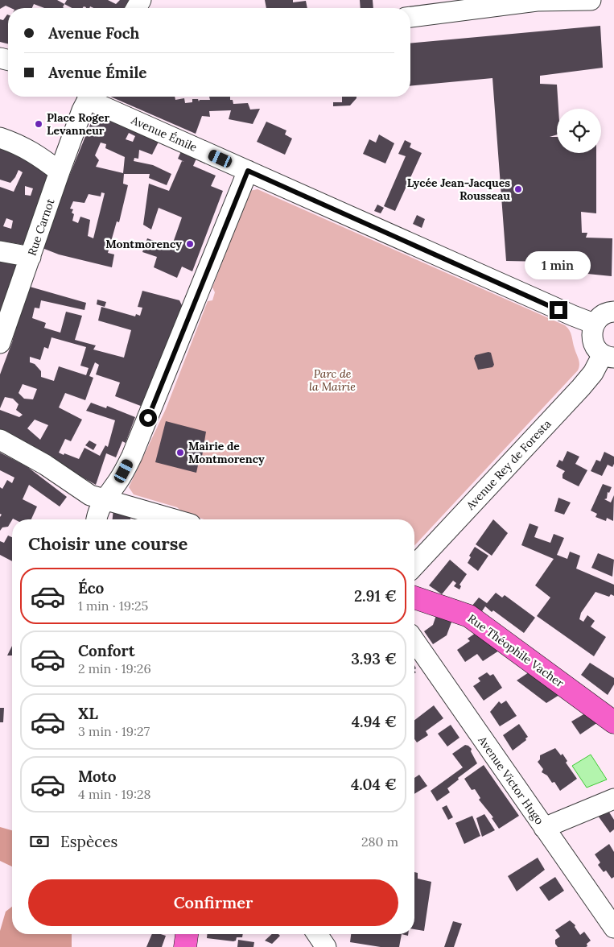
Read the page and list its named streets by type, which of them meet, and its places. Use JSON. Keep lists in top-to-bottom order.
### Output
{
  "streets": {
    "main road": ["Rue Théophile Vacher"],
    "street": [
      "Avenue Émile",
      "Rue Carnot",
      "Avenue Rey de Foresta",
      "Avenue Victor Hugo"
    ]
  },
  "crossings": [
    ["Avenue Émile", "Rue Carnot"]
  ],
  "parks": ["Parc de la Mairie"],
  "places": [
    "Place Roger Levanneur",
    "Lycée Jean-Jacques Rousseau",
    "Montmorency",
    "Mairie de Montmorency"
  ],
  "page": {
    "banner": ["Avenue Foch", "Avenue Émile"],
    "bubble": "1 min",
    "heading": "Choisir une course",
    "list": [
      {
        "name": "Éco",
        "note": "1 min · 19:25",
        "value": "2.91 €"
      },
      {
        "name": "Confort",
        "note": "2 min · 19:26",
        "value": "3.93 €"
      },
      {
        "name": "XL",
        "note": "3 min · 19:27",
        "value": "4.94 €"
      },
      {
        "name": "Moto",
        "note": "4 min · 19:28",
        "value": "4.04 €"
      }
    ],
    "pay": ["Espèces", "280 m"],
    "buttons": "Confirmer"
  }
}
